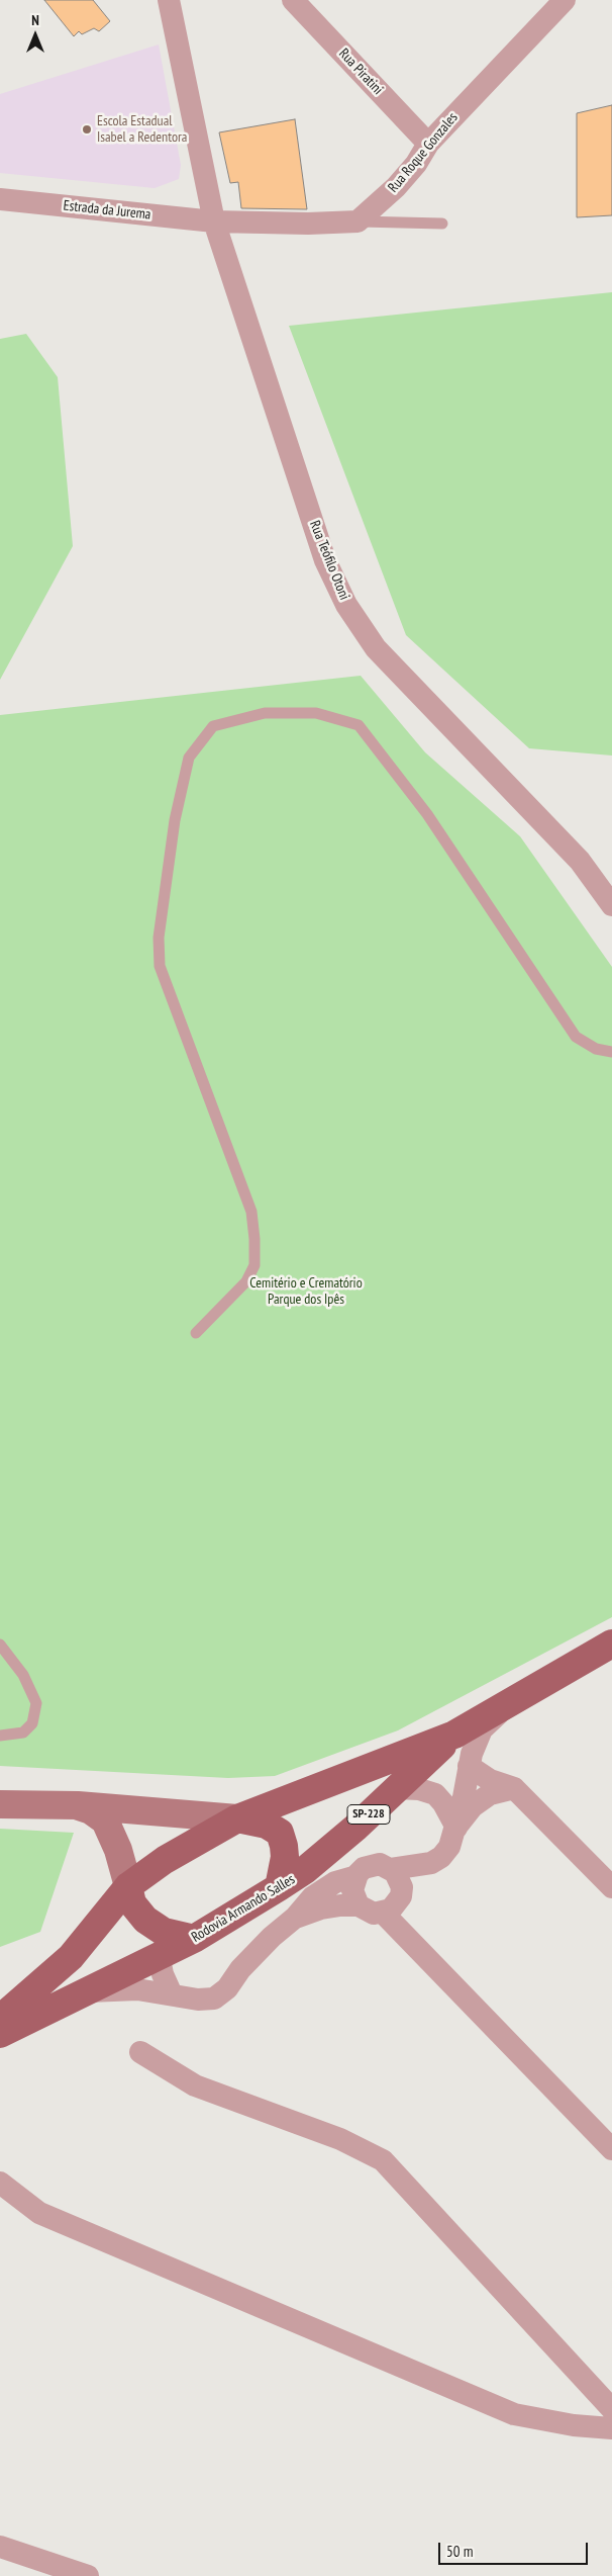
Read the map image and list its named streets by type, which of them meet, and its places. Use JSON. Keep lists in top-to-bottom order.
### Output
{
  "streets": {
    "main road": ["SP-228", "Rodovia Armando Salles"],
    "street": [
      "Rua Piratini",
      "Rua Roque Gonzales",
      "Estrada da Jurema",
      "Rua Teófilo Otoni"
    ]
  },
  "crossings": [
    ["Rua Piratini", "Rua Roque Gonzales"],
    ["Estrada da Jurema", "Rua Teófilo Otoni"]
  ],
  "parks": ["Cemitério e Crematório Parque dos Ipês"],
  "places": ["Escola Estadual Isabel a Redentora"],
  "scale_bar": "50 m",
  "north": "top"
}
